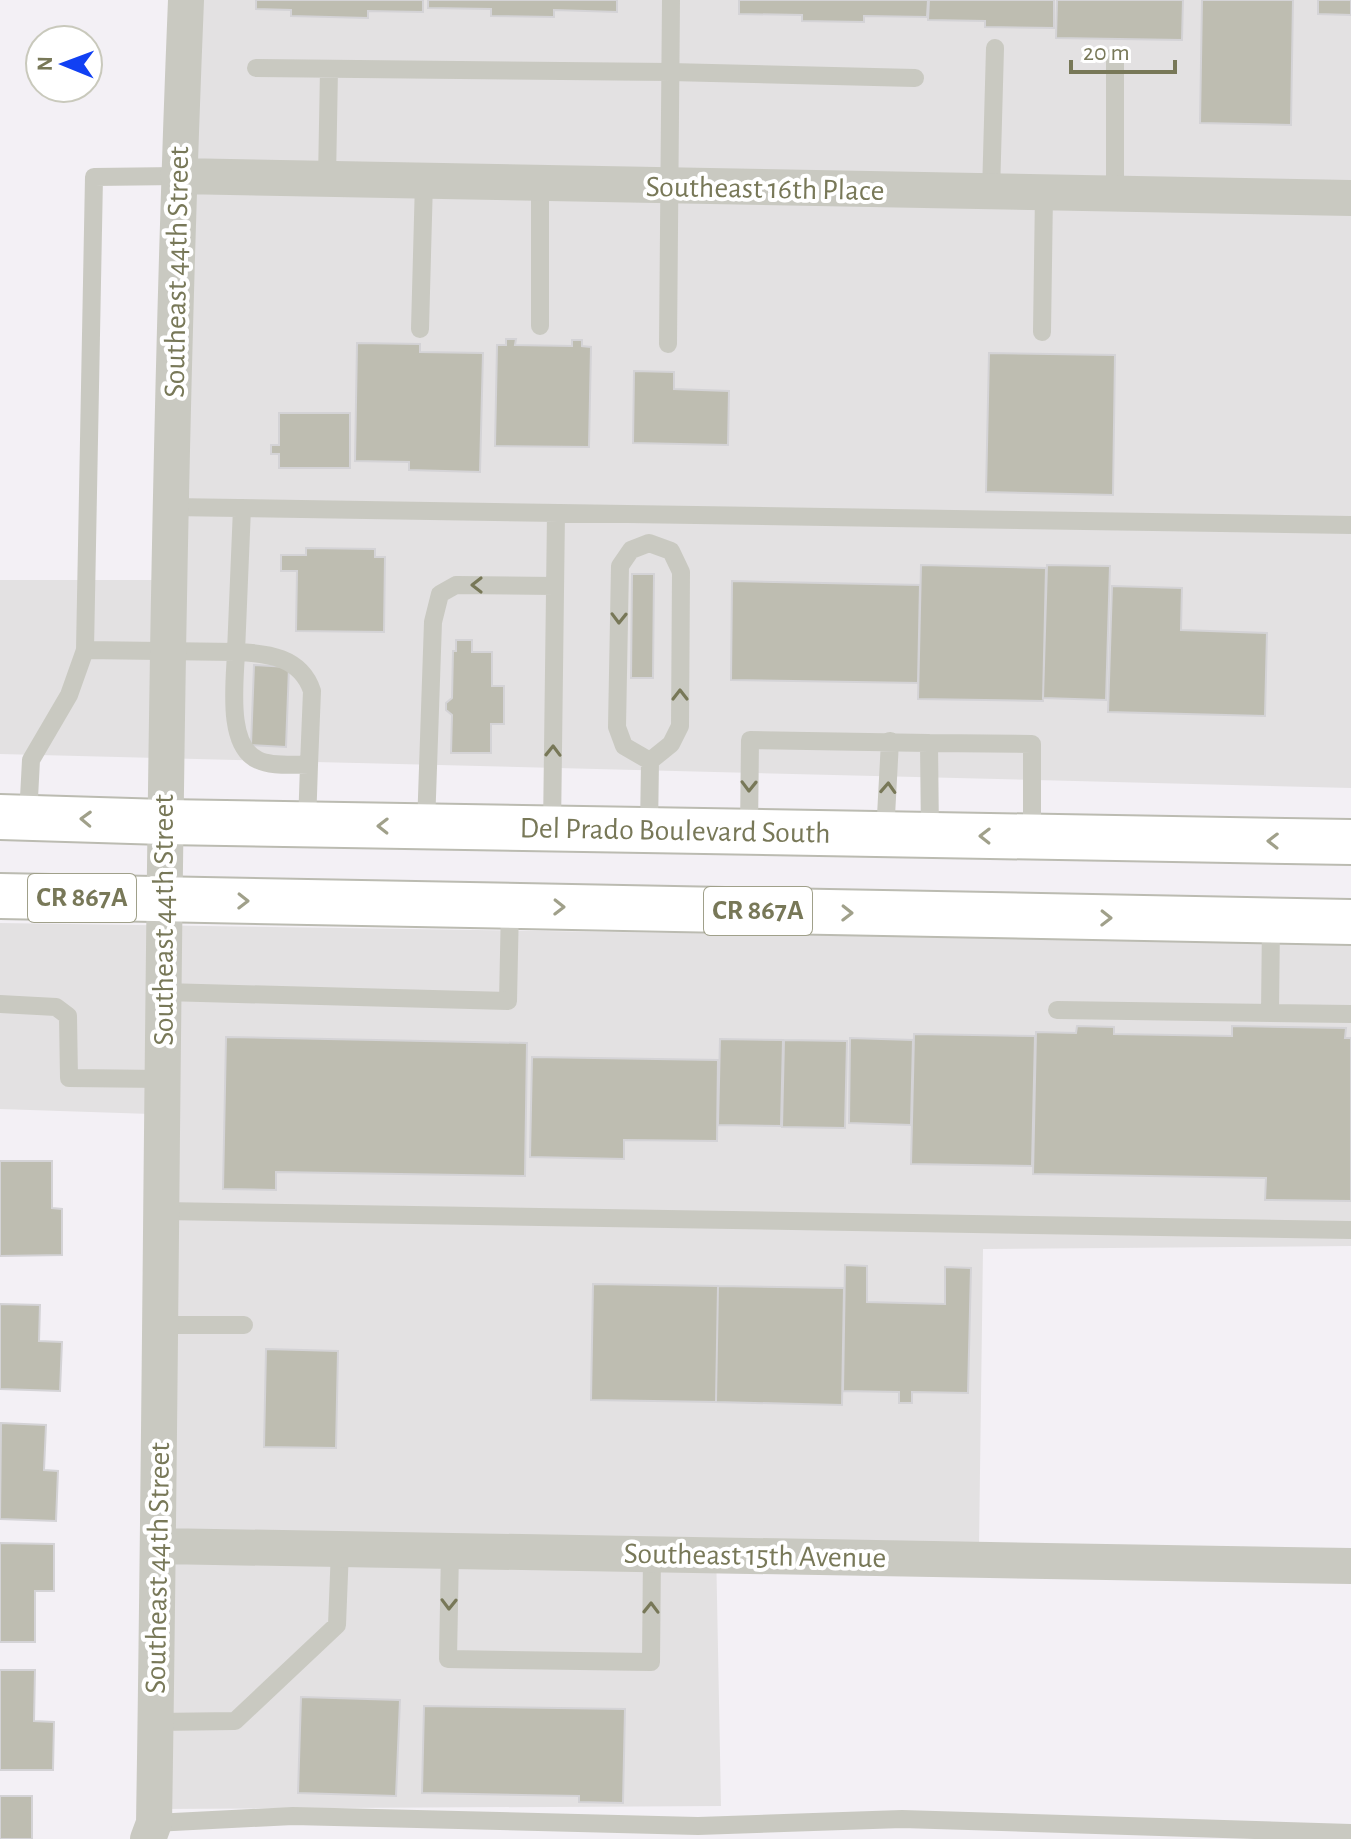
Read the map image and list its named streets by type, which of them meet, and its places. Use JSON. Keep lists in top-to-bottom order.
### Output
{
  "streets": {
    "main road": ["Del Prado Boulevard South", "CR 867A"],
    "street": ["Southeast 16th Place", "Southeast 44th Street", "Southeast 15th Avenue"]
  },
  "crossings": [
    ["Southeast 16th Place", "Southeast 44th Street"],
    ["Southeast 44th Street", "Del Prado Boulevard South"],
    ["Southeast 44th Street", "CR 867A"],
    ["Southeast 44th Street", "Southeast 15th Avenue"]
  ],
  "scale_bar": "20 m",
  "north": "left"
}
